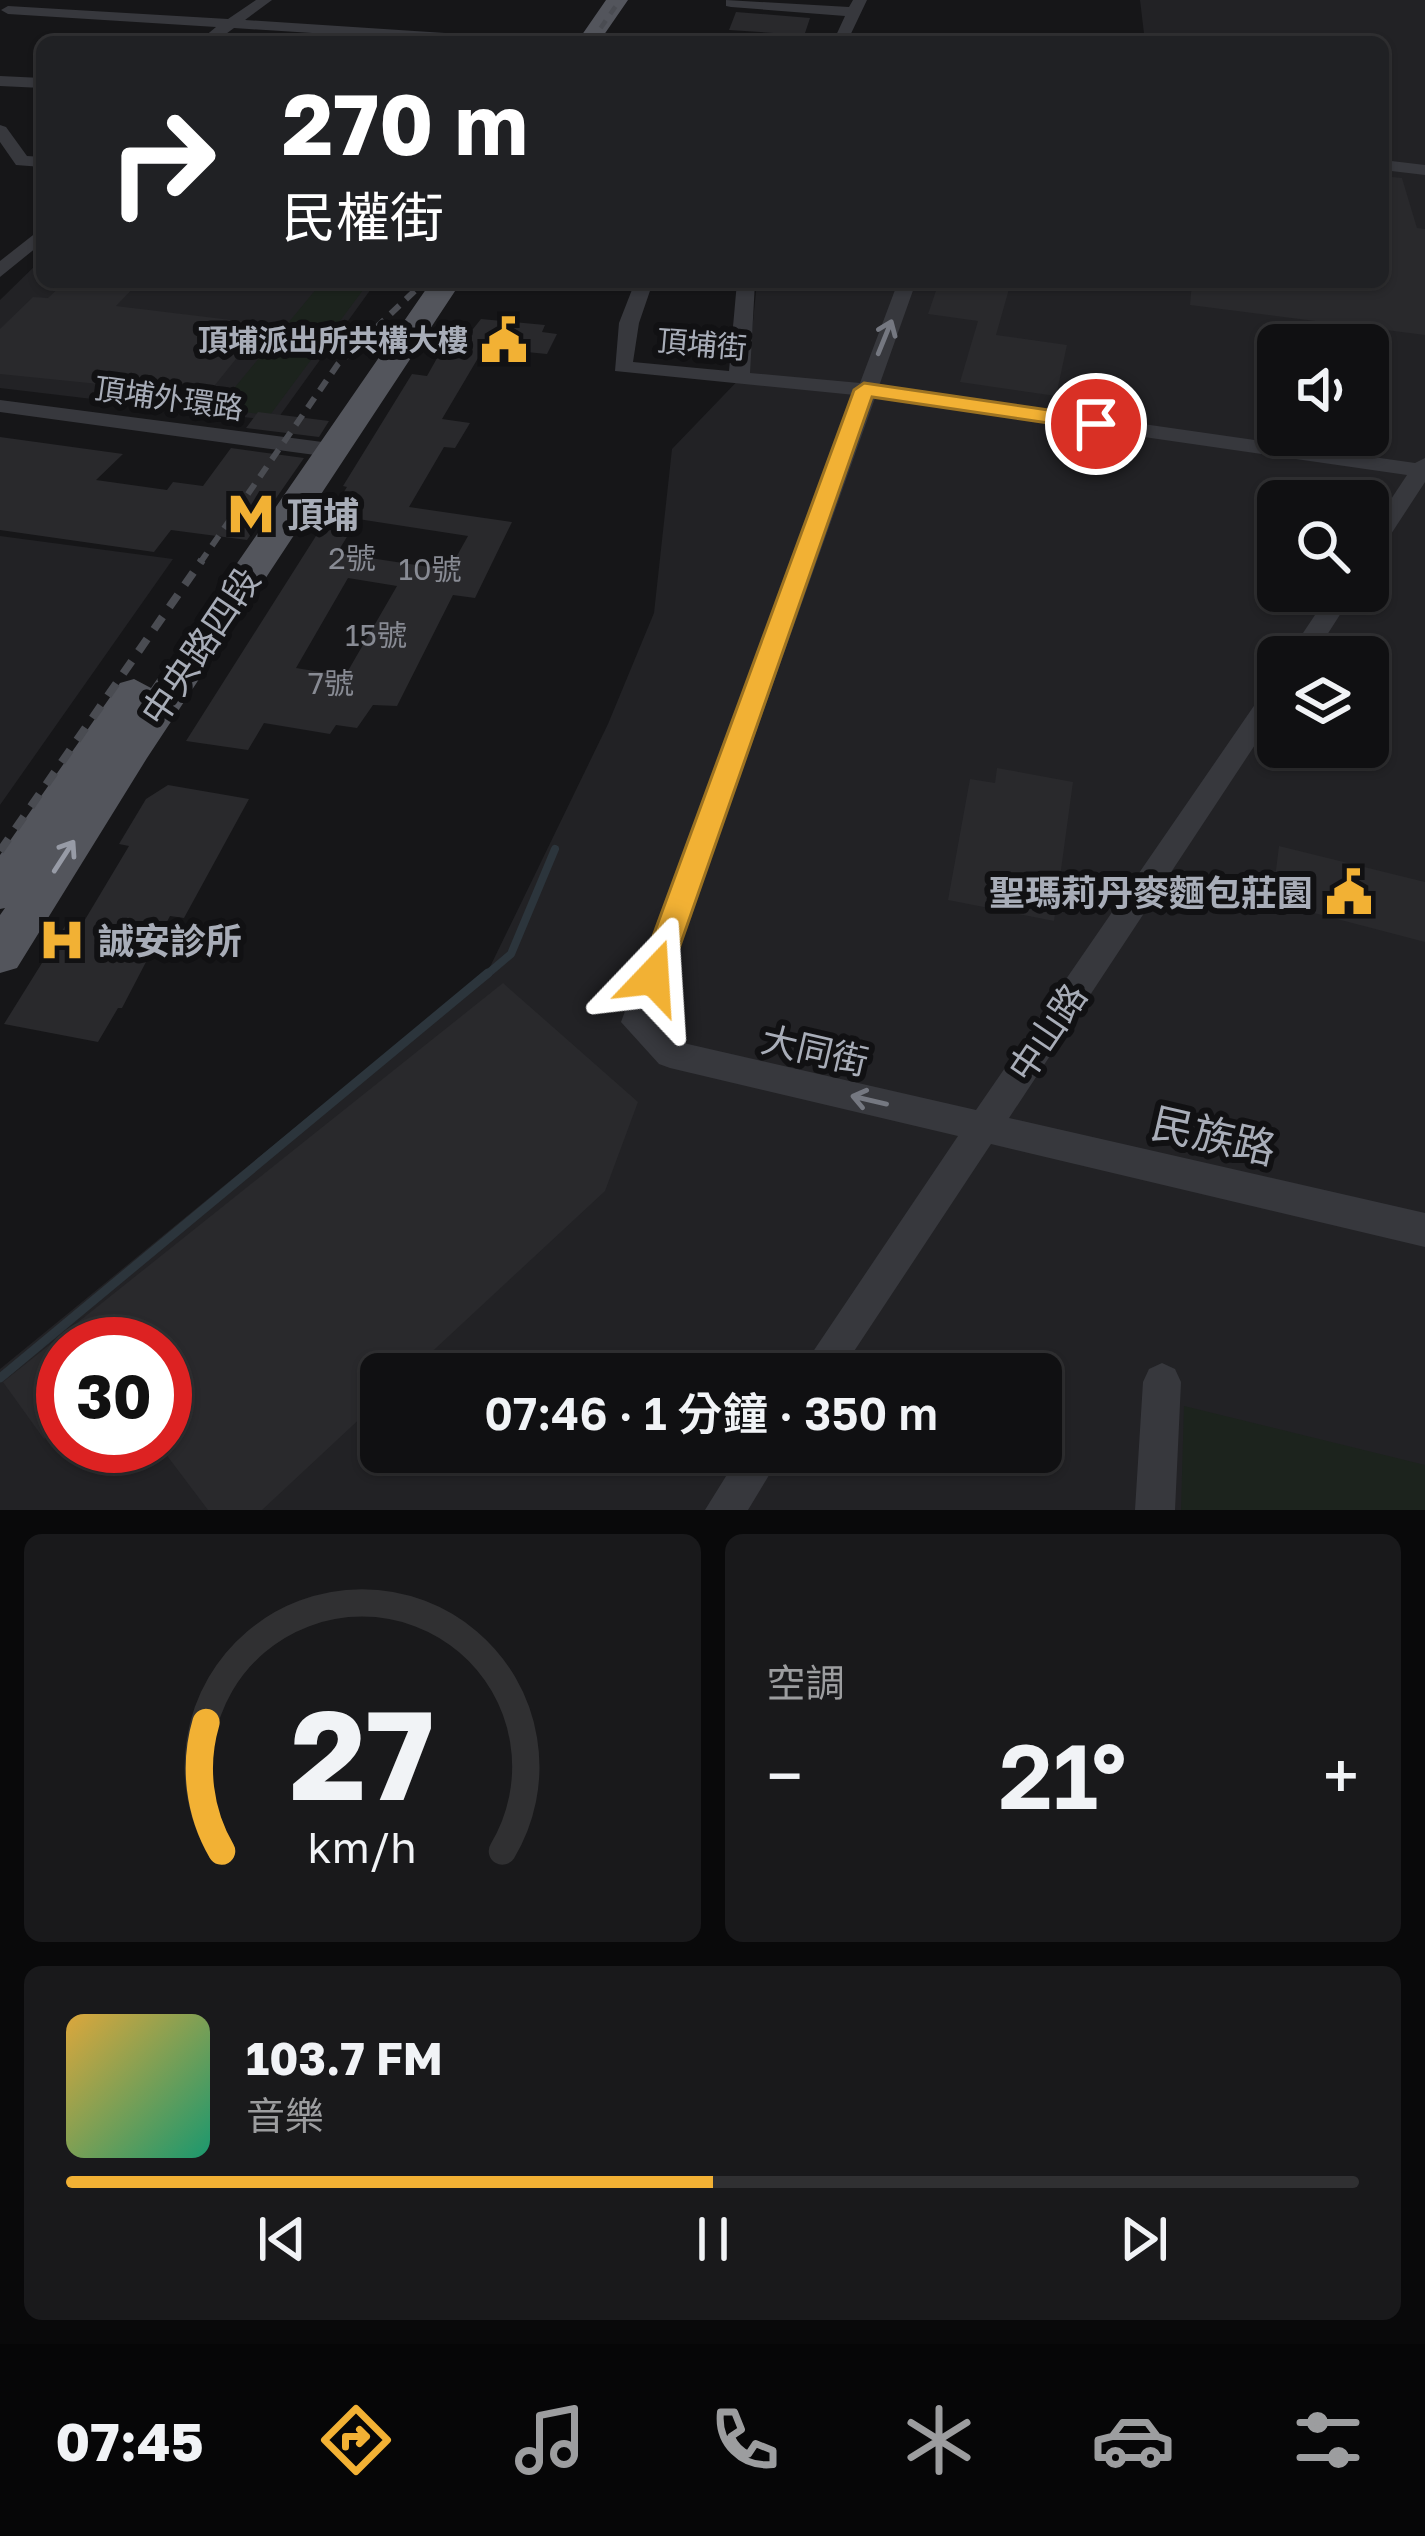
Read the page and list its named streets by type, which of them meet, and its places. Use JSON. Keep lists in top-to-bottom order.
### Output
{
  "streets": {
    "main road": ["中央路四段"],
    "street": [
      "頂埔街",
      "頂埔外環路",
      "中山路",
      "大同街",
      "民族路"
    ]
  },
  "crossings": [
    ["頂埔街", "大同街"],
    ["頂埔外環路", "中央路四段"],
    ["中山路", "大同街"],
    ["中山路", "民族路"],
    ["大同街", "民族路"]
  ],
  "places": {
    "public building": ["頂埔派出所共構大樓", "聖瑪莉丹麥麵包莊園"],
    "metro station": ["頂埔"],
    "hospital": ["誠安診所"]
  },
  "house_numbers": [
    "2號",
    "10號",
    "15號",
    "7號"
  ],
  "page": {
    "turn": ["270 m", "民權街"],
    "limit": "30",
    "trip": "07:46 · 1 分鐘 · 350 m",
    "tile": "空調",
    "heat": ["−", "21°", "+"],
    "song": ["103.7 FM", "音樂"],
    "tabs": "07:45",
    "gauge": ["27", "km/h"]
  }
}
